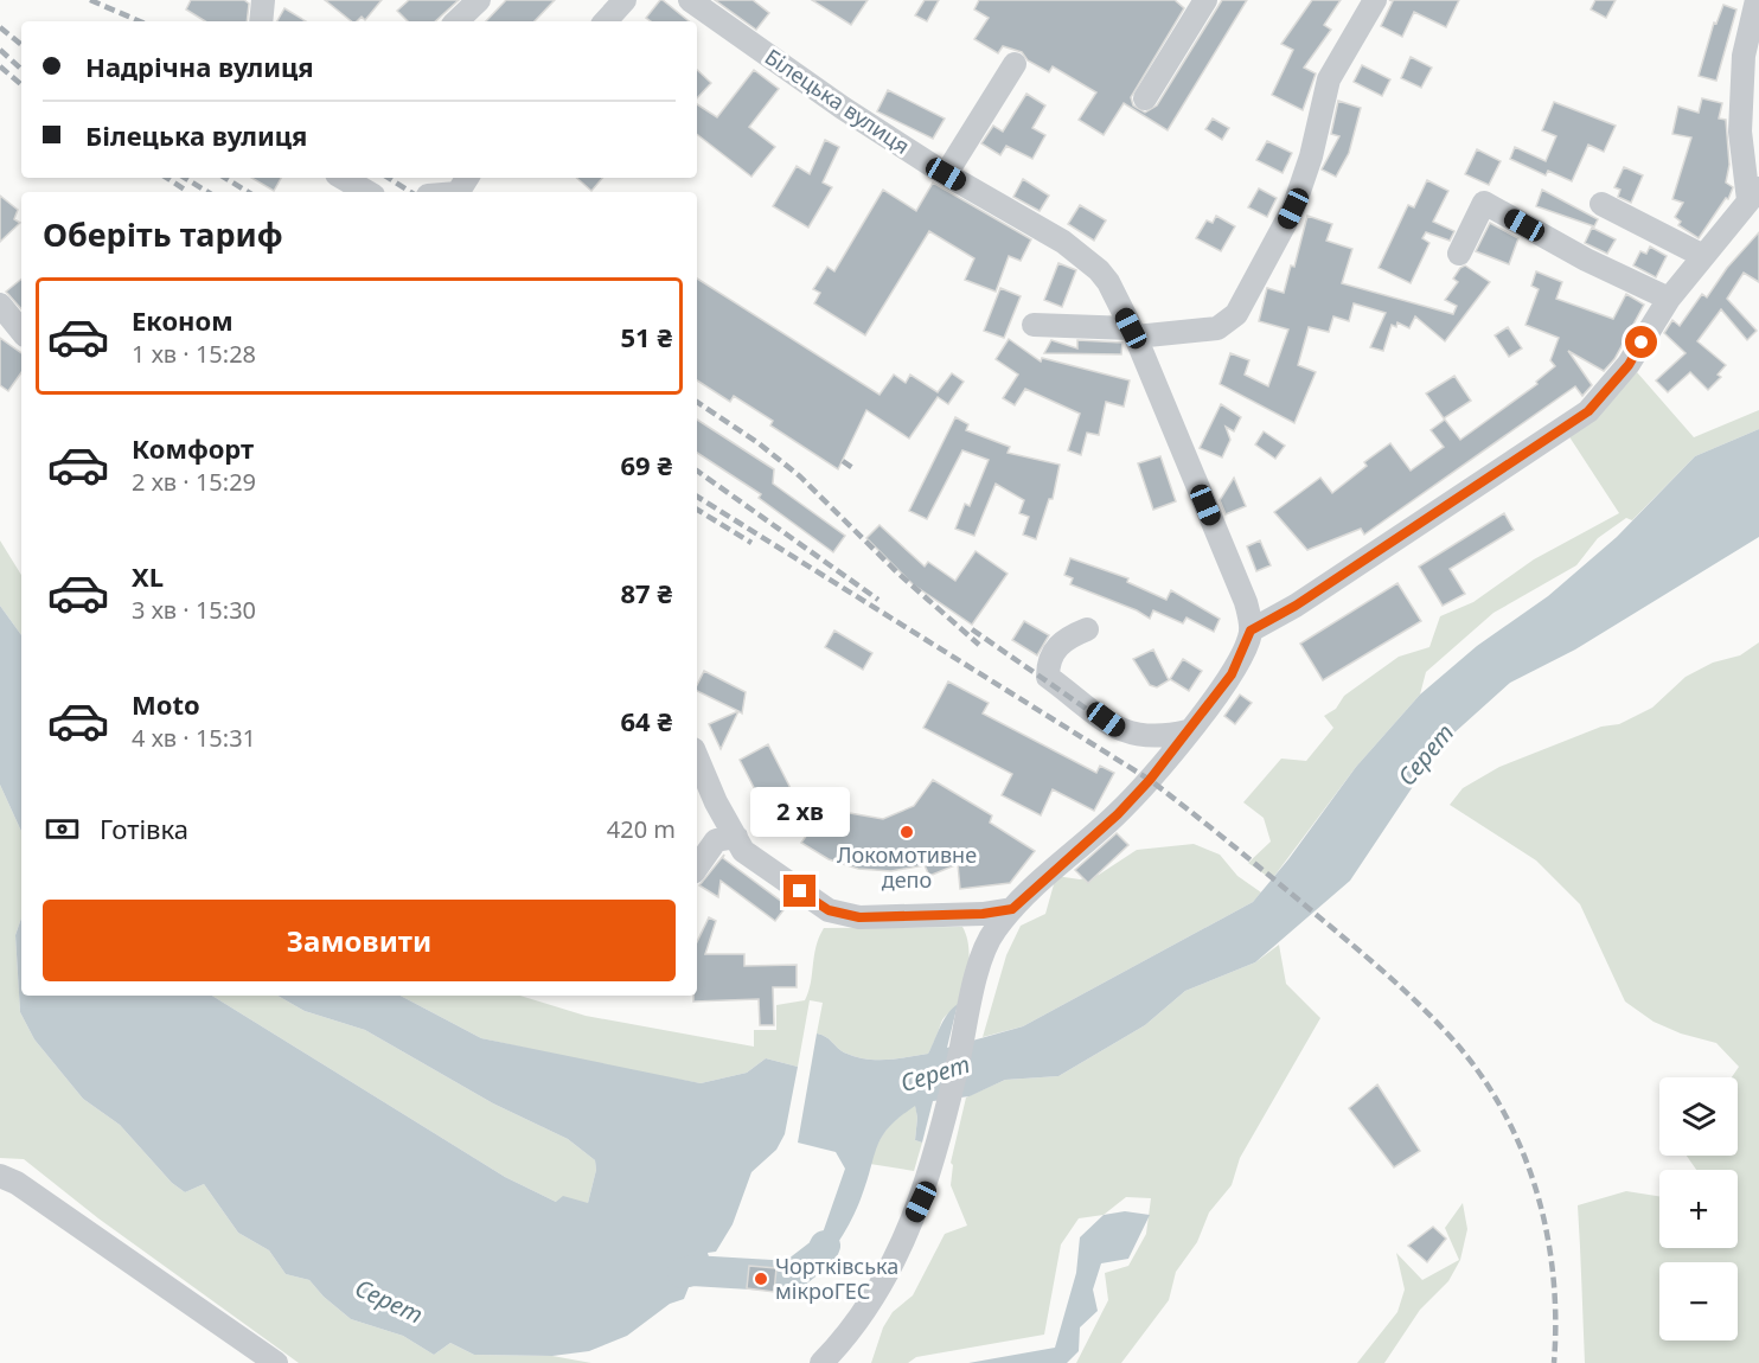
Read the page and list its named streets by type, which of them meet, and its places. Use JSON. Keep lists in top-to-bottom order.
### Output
{
  "streets": {
    "street": ["Білецька вулиця"]
  },
  "water": ["Серет"],
  "places": ["Локомотивне депо", "Чортківська мікроГЕС"],
  "page": {
    "banner": ["Надрічна вулиця", "Білецька вулиця"],
    "heading": "Оберіть тариф",
    "list": [
      {
        "name": "Економ",
        "note": "1 хв · 15:28",
        "value": "51 ₴"
      },
      {
        "name": "Комфорт",
        "note": "2 хв · 15:29",
        "value": "69 ₴"
      },
      {
        "name": "XL",
        "note": "3 хв · 15:30",
        "value": "87 ₴"
      },
      {
        "name": "Moto",
        "note": "4 хв · 15:31",
        "value": "64 ₴"
      }
    ],
    "bubble": "2 хв",
    "pay": ["Готівка", "420 m"],
    "buttons": "Замовити",
    "map_buttons": ["+", "−"]
  }
}
